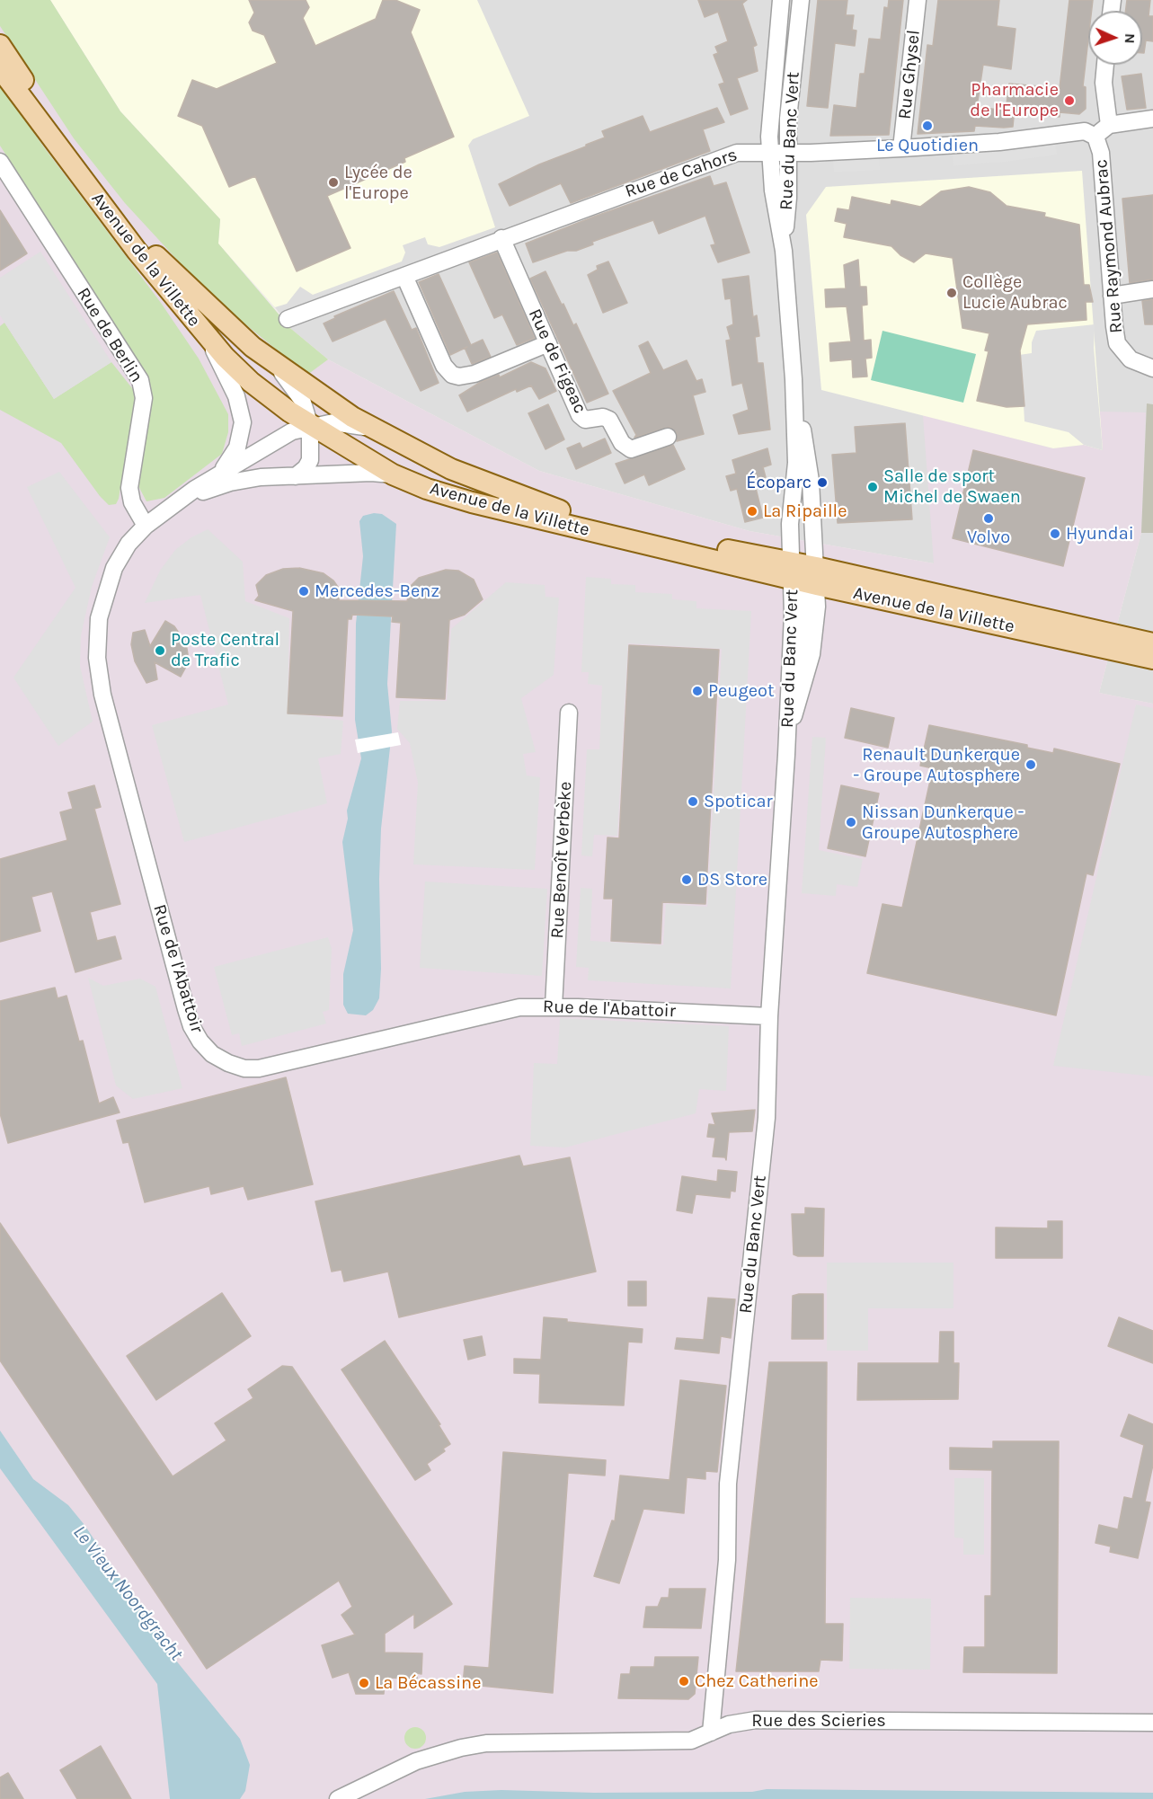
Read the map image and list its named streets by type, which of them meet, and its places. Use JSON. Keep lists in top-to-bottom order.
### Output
{
  "streets": {
    "main road": ["Avenue de la Villette"],
    "street": [
      "Rue Ghysel",
      "Rue du Banc Vert",
      "Rue de Cahors",
      "Rue Raymond Aubrac",
      "Rue de Berlin",
      "Rue de Figeac",
      "Rue Benoît Verbèke",
      "Rue de l'Abattoir",
      "Rue des Scieries"
    ]
  },
  "crossings": [
    ["Rue Ghysel", "Rue de Cahors"],
    ["Rue du Banc Vert", "Rue de Cahors"],
    ["Rue du Banc Vert", "Avenue de la Villette"],
    ["Rue du Banc Vert", "Rue de l'Abattoir"],
    ["Rue du Banc Vert", "Rue des Scieries"],
    ["Rue de Cahors", "Rue Raymond Aubrac"],
    ["Rue de Cahors", "Rue de Figeac"],
    ["Avenue de la Villette", "Rue de l'Abattoir"],
    ["Rue de Berlin", "Rue de l'Abattoir"],
    ["Rue Benoît Verbèke", "Rue de l'Abattoir"]
  ],
  "water": ["Le Vieux Noordgracht"],
  "places": [
    "Pharmacie de l'Europe",
    "Le Quotidien",
    "Lycée de l'Europe",
    "Collège Lucie Aubrac",
    "Écoparc",
    "Salle de sport Michel de Swaen",
    "La Ripaille",
    "Volvo",
    "Hyundai",
    "Mercedes-Benz",
    "Poste Central de Trafic",
    "Peugeot",
    "Renault Dunkerque - Groupe Autosphere",
    "Spoticar",
    "Nissan Dunkerque - Groupe Autosphere",
    "DS Store",
    "Chez Catherine",
    "La Bécassine"
  ],
  "north": "right"
}
